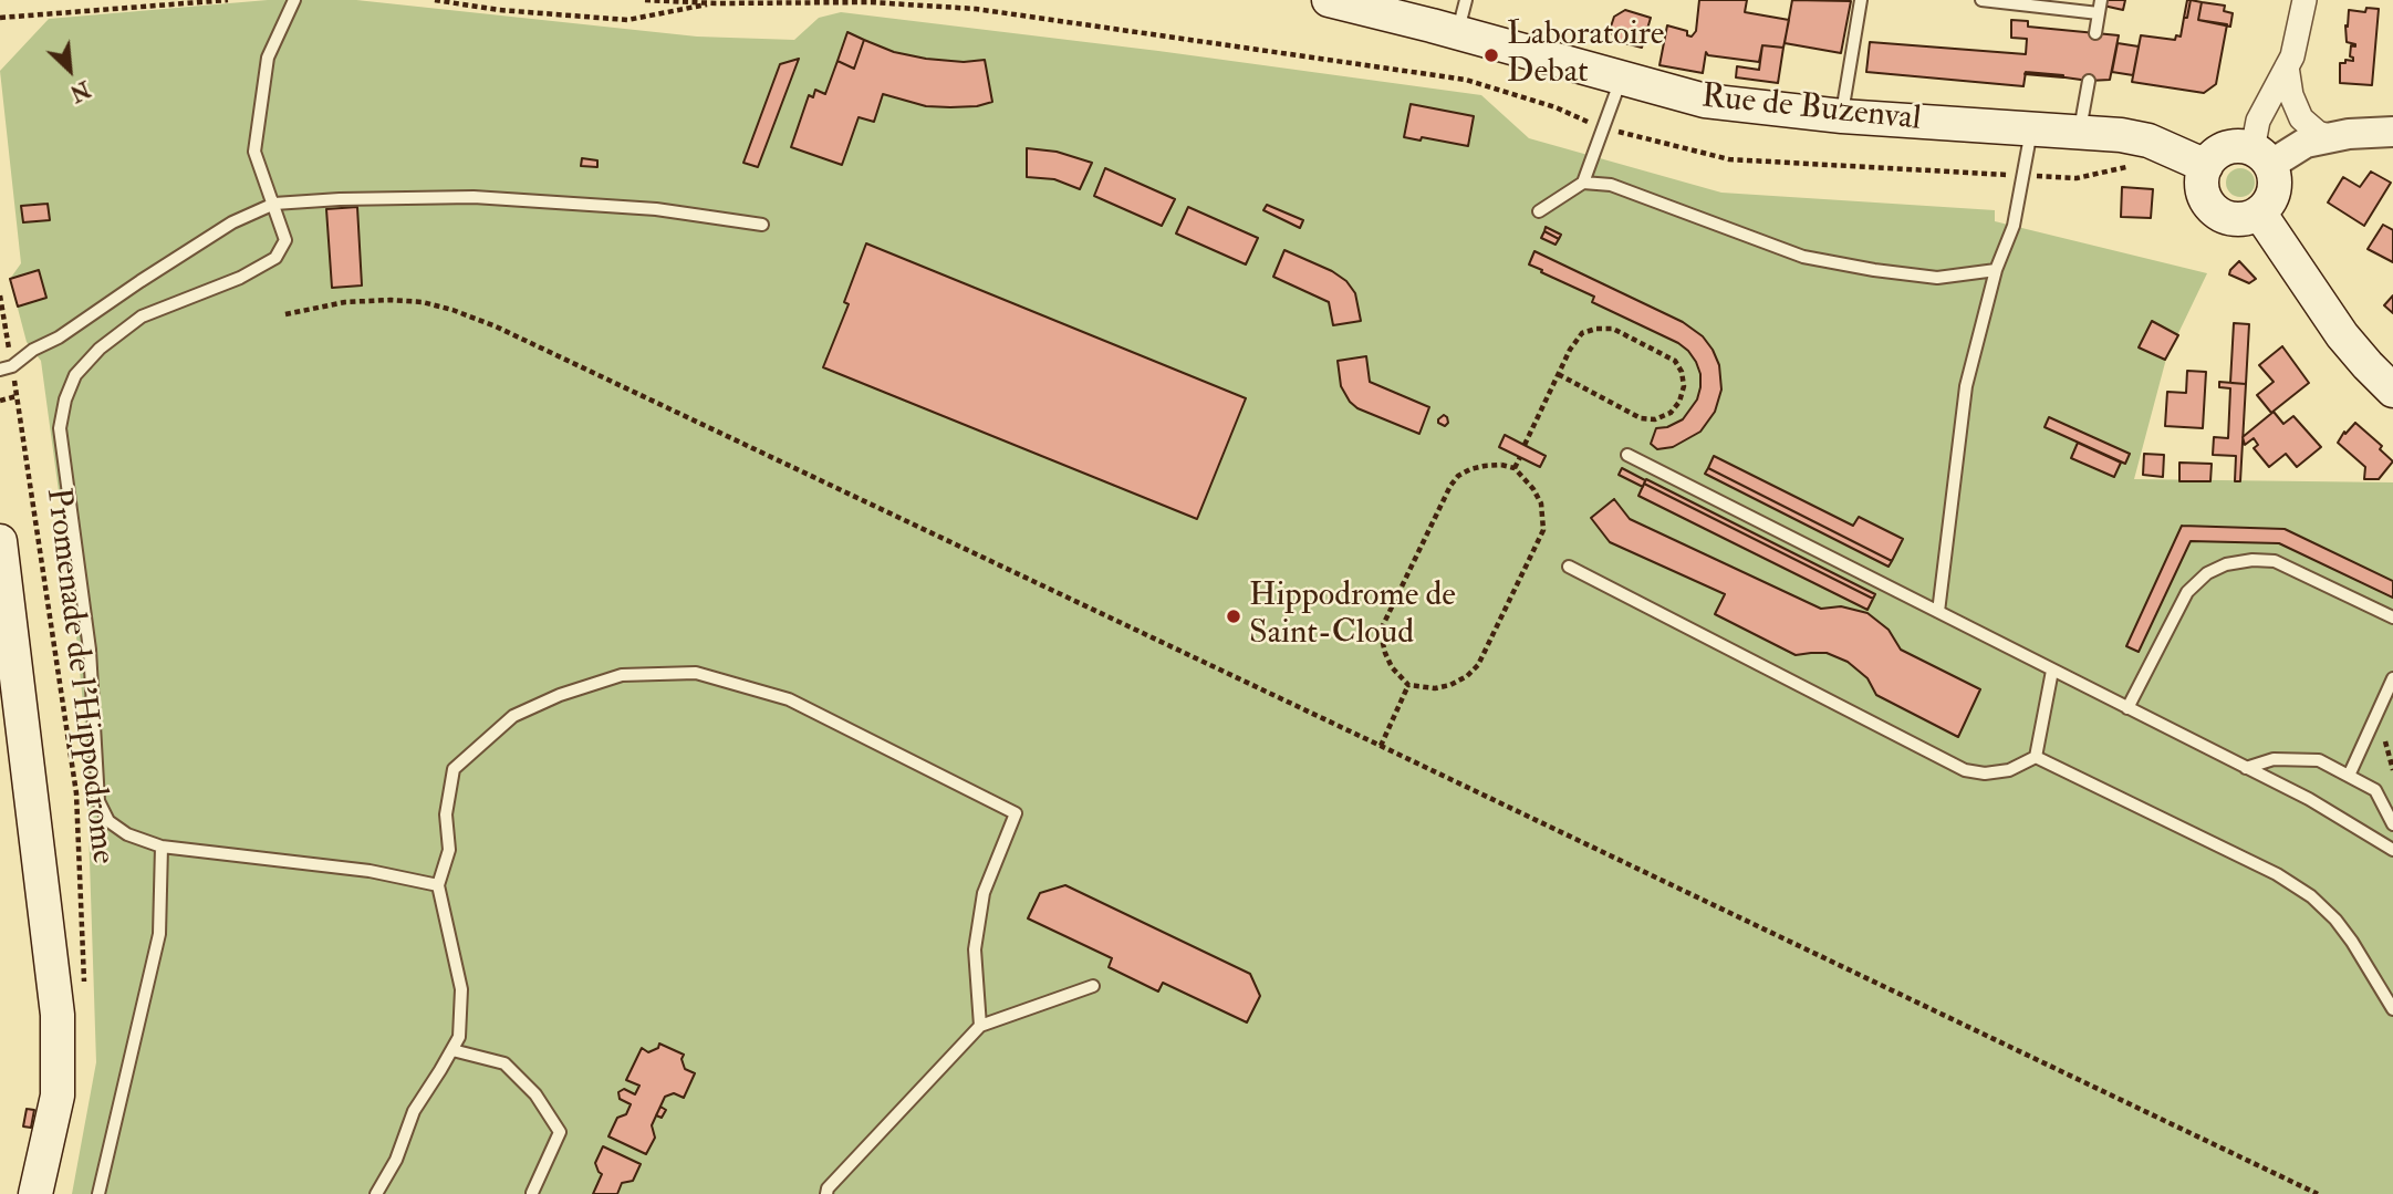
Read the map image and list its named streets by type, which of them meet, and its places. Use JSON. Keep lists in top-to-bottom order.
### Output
{
  "streets": {
    "main road": ["Rue de Buzenval"],
    "path": ["Promenade de l'Hippodrome"]
  },
  "places": ["Laboratoire Debat", "Hippodrome de Saint-Cloud"],
  "north": "bottom right"
}
